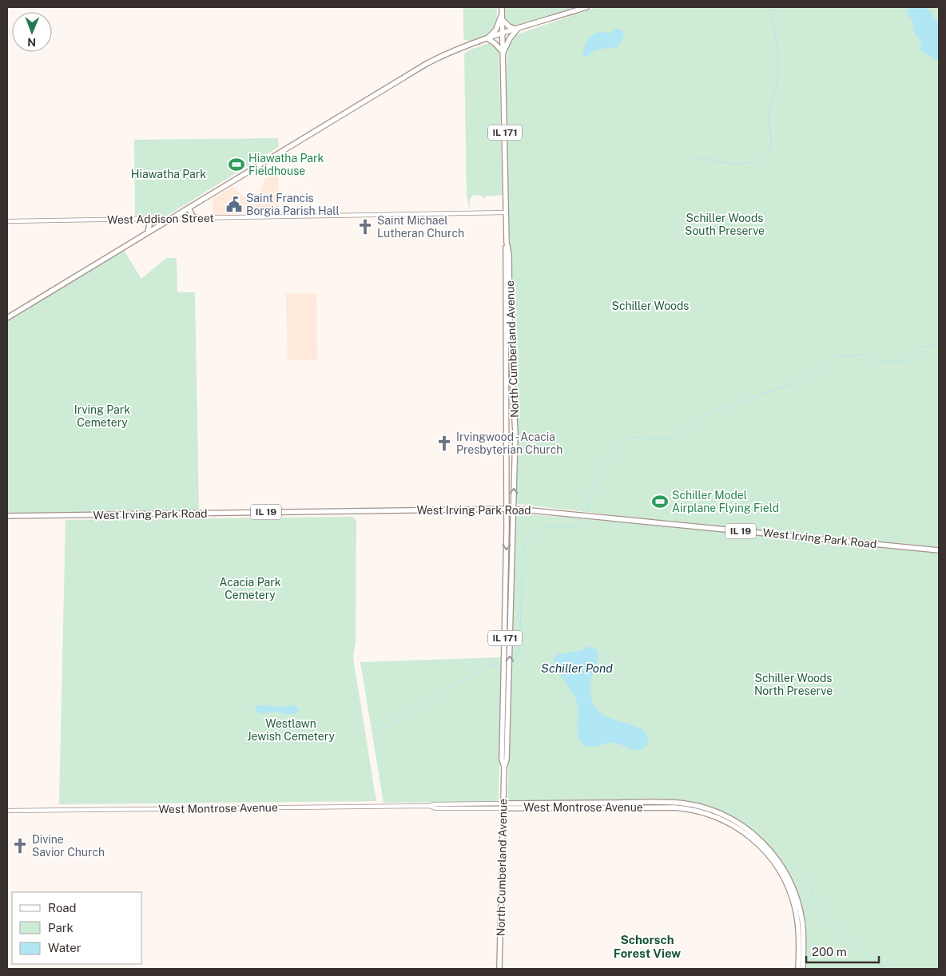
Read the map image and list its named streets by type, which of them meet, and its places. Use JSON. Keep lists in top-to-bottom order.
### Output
{
  "streets": {
    "main road": [
      "IL 171",
      "North Cumberland Avenue",
      "West Irving Park Road",
      "IL 19",
      "West Montrose Avenue"
    ],
    "street": ["West Addison Street"]
  },
  "crossings": [
    ["West Addison Street", "North Cumberland Avenue"],
    ["North Cumberland Avenue", "West Irving Park Road"],
    ["North Cumberland Avenue", "West Montrose Avenue"]
  ],
  "districts": ["Schorsch Forest View"],
  "water": ["Schiller Pond"],
  "parks": [
    "Hiawatha Park",
    "Schiller Woods South Preserve",
    "Schiller Woods",
    "Irving Park Cemetery",
    "Acacia Park Cemetery",
    "Schiller Woods North Preserve",
    "Westlawn Jewish Cemetery"
  ],
  "places": {
    "sports": ["Hiawatha Park Fieldhouse", "Schiller Model Airplane Flying Field"],
    "public building": ["Saint Francis Borgia Parish Hall"],
    "church": ["Saint Michael Lutheran Church", "Irvingwood - Acacia Presbyterian Church", "Divine Savior Church"]
  },
  "legend": ["Road", "Park", "Water"],
  "scale_bar": "200 m",
  "north": "bottom"
}
